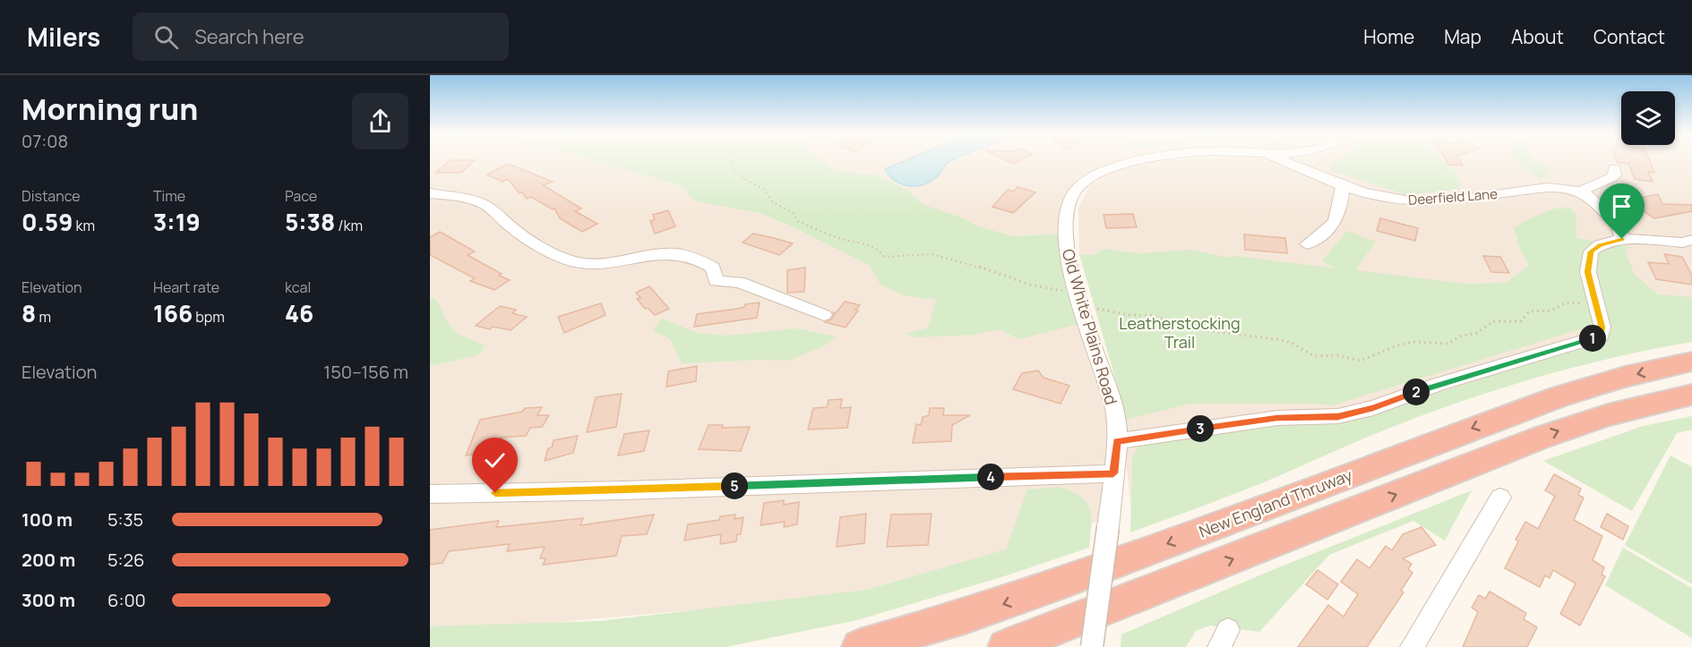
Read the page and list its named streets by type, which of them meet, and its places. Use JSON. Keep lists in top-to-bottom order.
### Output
{
  "streets": {
    "highway": ["New England Thruway"],
    "street": ["Deerfield Lane", "Old White Plains Road"]
  },
  "parks": ["Leatherstocking Trail"],
  "page": {
    "header": "Milers",
    "search": "Search here",
    "nav": [
      "Home",
      "Map",
      "About",
      "Contact"
    ],
    "heading": ["Morning run", "07:08"],
    "stats": [
      ["Distance", "0.59 km"],
      ["Time", "3:19"],
      ["Pace", "5:38 /km"],
      ["Elevation", "8 m"],
      ["Heart rate", "166 bpm"],
      ["kcal", "46"]
    ],
    "pins": [
      "1",
      "2",
      "3",
      "4",
      "5"
    ],
    "chart": ["Elevation", "150–156 m"],
    "list": [
      {
        "name": "100 m",
        "note": "5:35"
      },
      {
        "name": "200 m",
        "note": "5:26"
      },
      {
        "name": "300 m",
        "note": "6:00"
      }
    ]
  }
}
